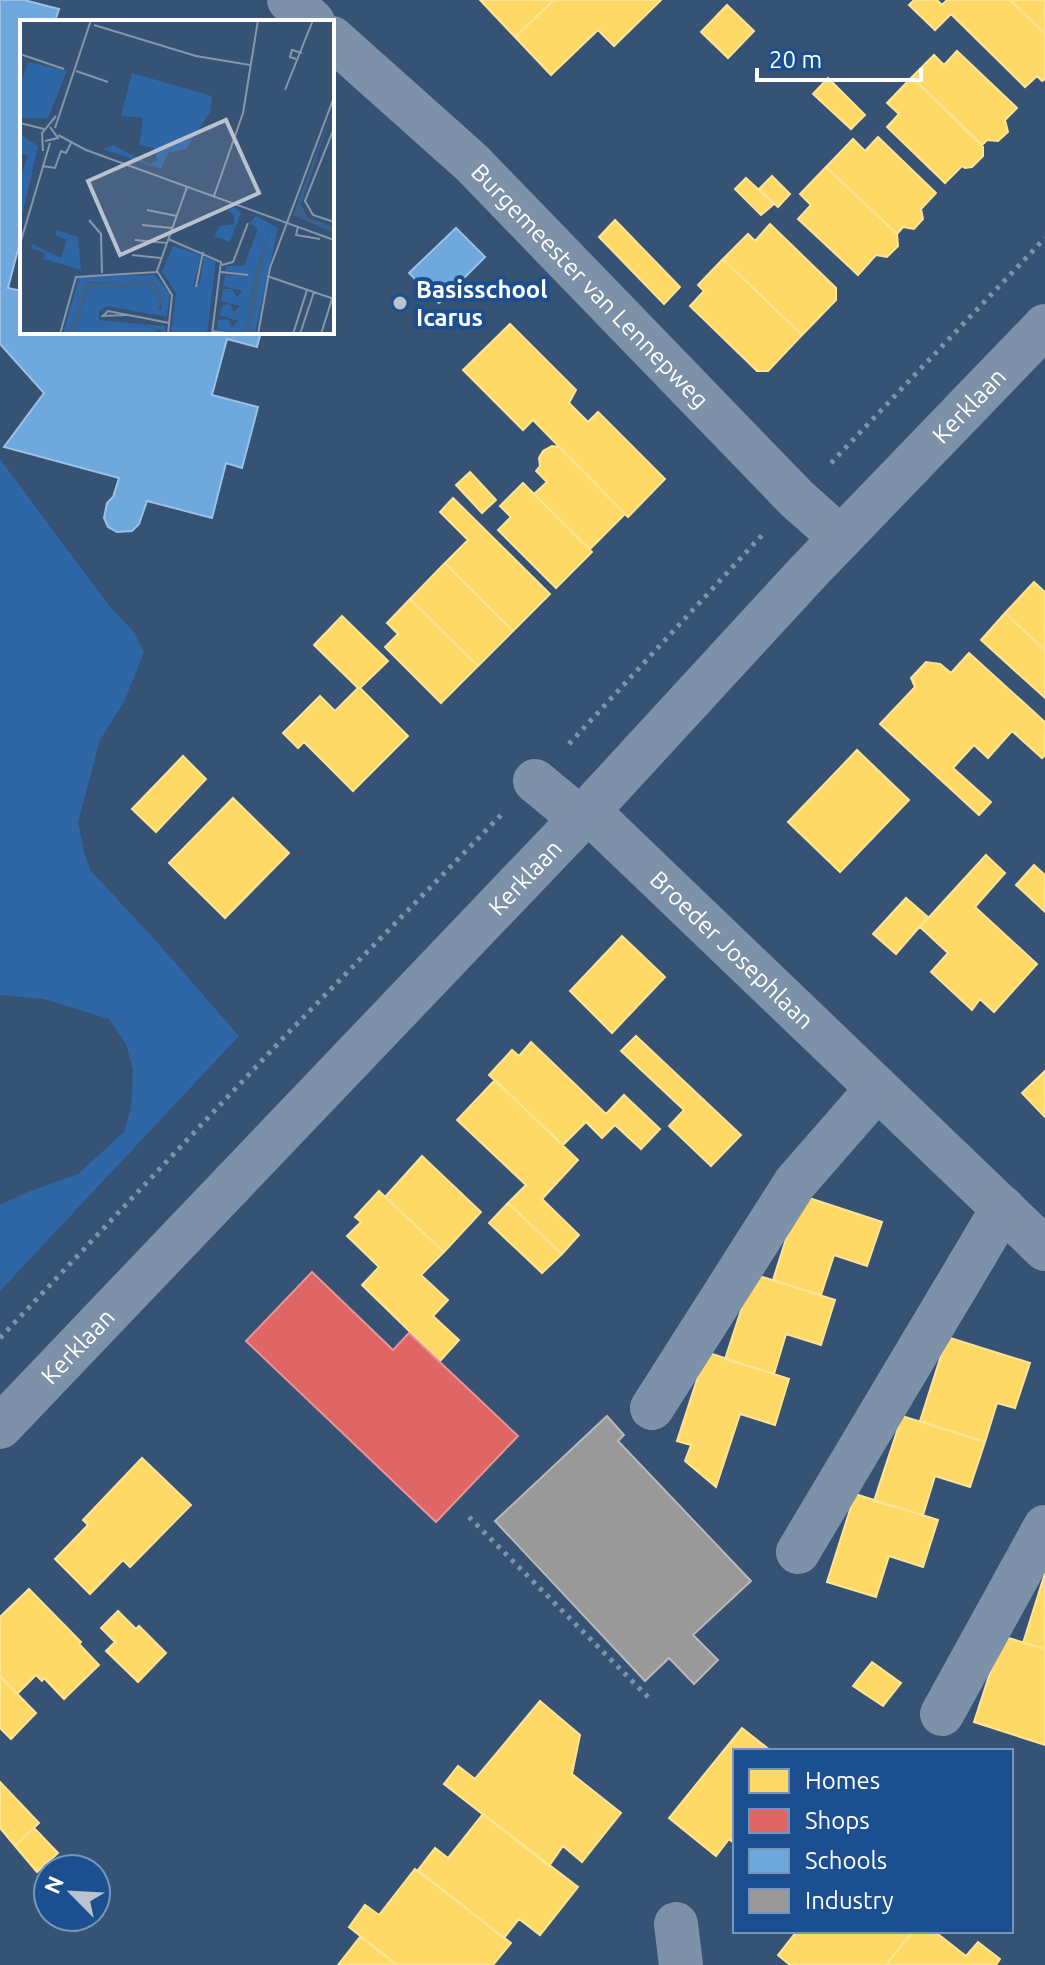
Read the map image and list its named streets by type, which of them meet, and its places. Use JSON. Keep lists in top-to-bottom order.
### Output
{
  "streets": {
    "street": ["Burgemeester van Lennepweg", "Kerklaan", "Broeder Josephlaan"]
  },
  "crossings": [
    ["Burgemeester van Lennepweg", "Kerklaan"],
    ["Kerklaan", "Broeder Josephlaan"]
  ],
  "places": ["Basisschool Icarus"],
  "legend": [
    "Homes",
    "Shops",
    "Schools",
    "Industry"
  ],
  "scale_bar": "20 m",
  "north": "top left"
}
